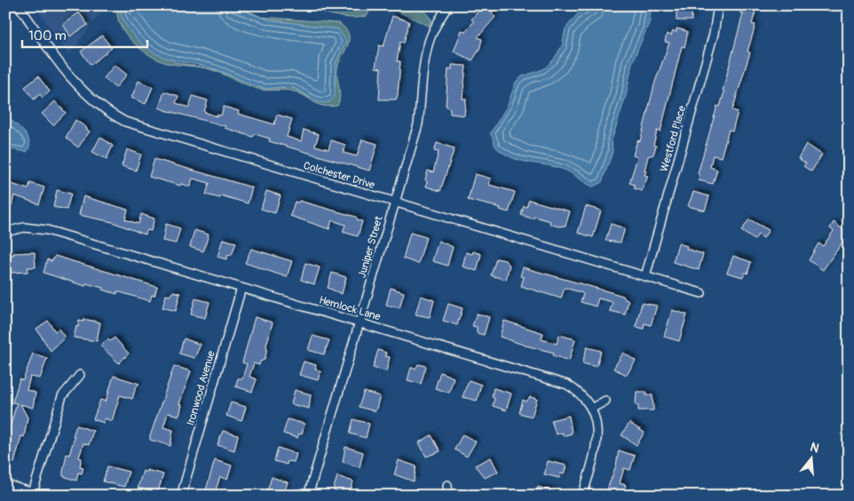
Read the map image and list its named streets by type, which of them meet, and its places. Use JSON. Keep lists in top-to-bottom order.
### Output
{
  "streets": {
    "street": [
      "Westford Place",
      "Colchester Drive",
      "Juniper Street",
      "Hemlock Lane",
      "Ironwood Avenue"
    ]
  },
  "crossings": [
    ["Westford Place", "Colchester Drive"],
    ["Colchester Drive", "Juniper Street"],
    ["Juniper Street", "Hemlock Lane"],
    ["Hemlock Lane", "Ironwood Avenue"]
  ],
  "scale_bar": "100 m",
  "north": "top"
}
